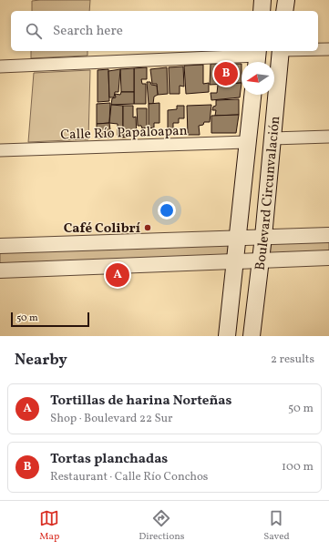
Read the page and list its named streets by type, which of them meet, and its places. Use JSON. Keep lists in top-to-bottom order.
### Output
{
  "streets": {
    "main road": ["Boulevard Circunvalación"],
    "street": ["Calle Río Papaloapan"]
  },
  "crossings": [
    ["Calle Río Papaloapan", "Boulevard Circunvalación"]
  ],
  "places": ["Café Colibrí"],
  "scale_bar": "50 m",
  "north": "left",
  "page": {
    "search": "Search here",
    "pins": ["B", "A"],
    "scale": "50 m",
    "heading": ["Nearby", "2 results"],
    "list": [
      {
        "mark": "A",
        "name": "Tortillas de harina Norteñas",
        "note": "Shop · Boulevard 22 Sur",
        "value": "50 m"
      },
      {
        "mark": "B",
        "name": "Tortas planchadas",
        "note": "Restaurant · Calle Río Conchos",
        "value": "100 m"
      }
    ],
    "nav": ["Map", "Directions", "Saved"]
  }
}
